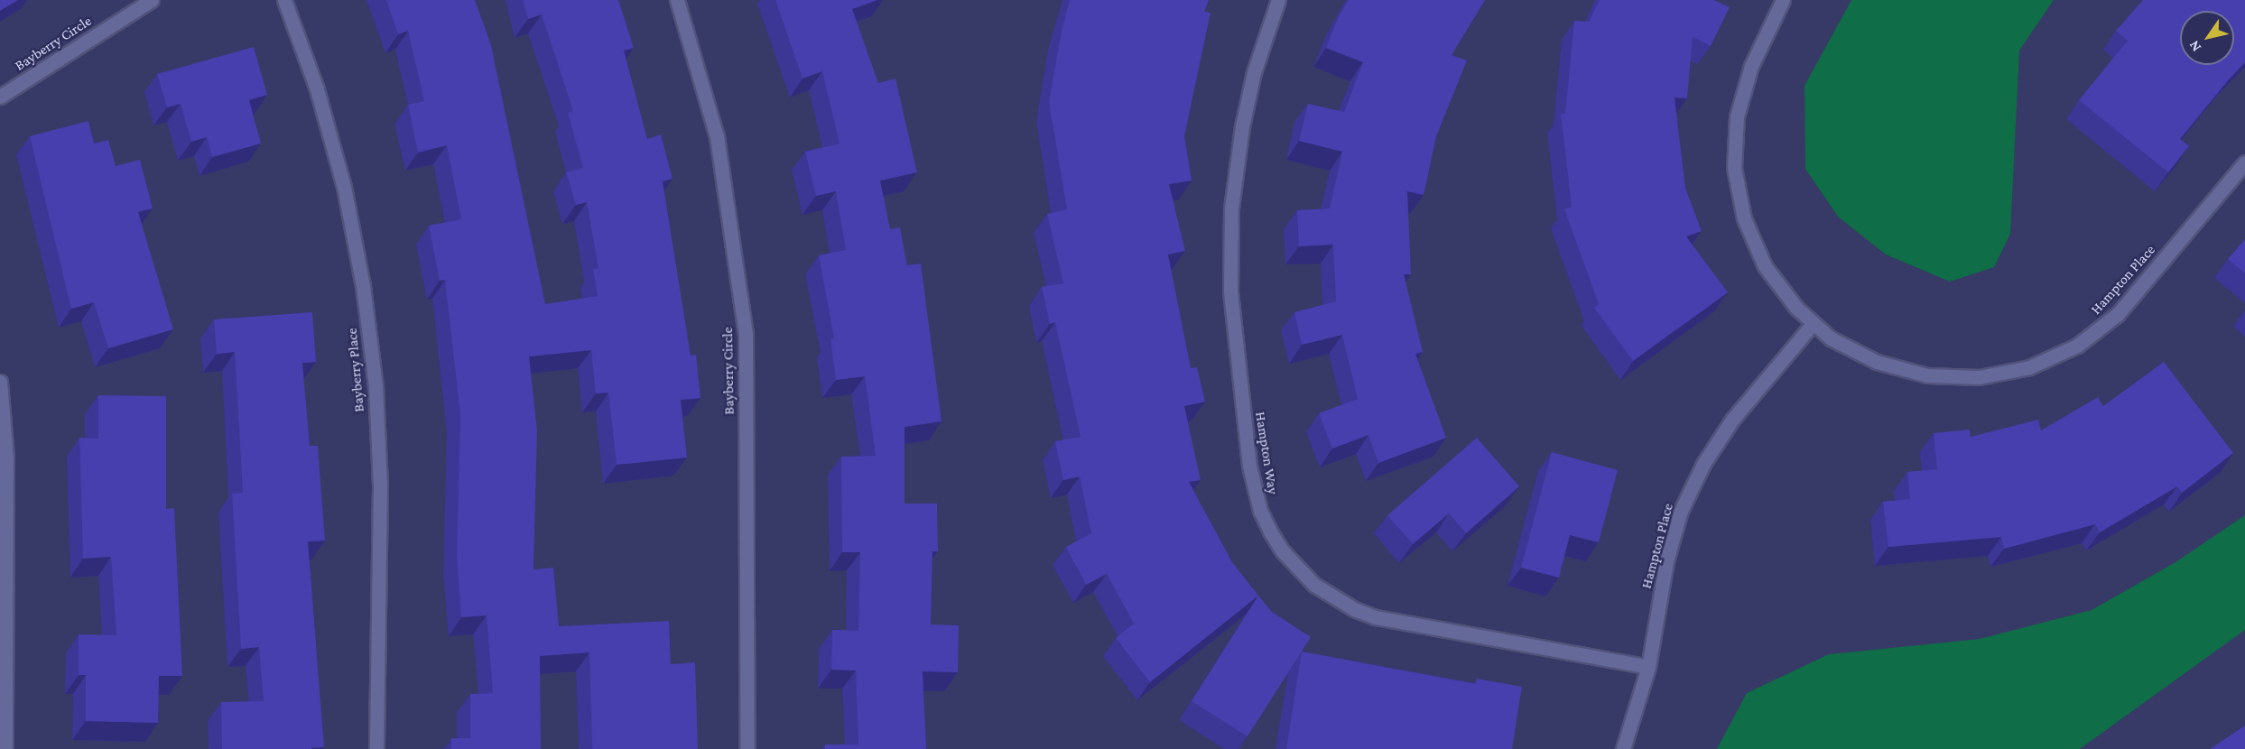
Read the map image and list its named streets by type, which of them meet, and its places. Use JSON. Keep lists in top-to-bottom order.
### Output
{
  "streets": {
    "street": [
      "Bayberry Circle",
      "Hampton Place",
      "Bayberry Place",
      "Hampton Way"
    ]
  },
  "crossings": [
    ["Hampton Place", "Hampton Way"]
  ],
  "north": "bottom left"
}
